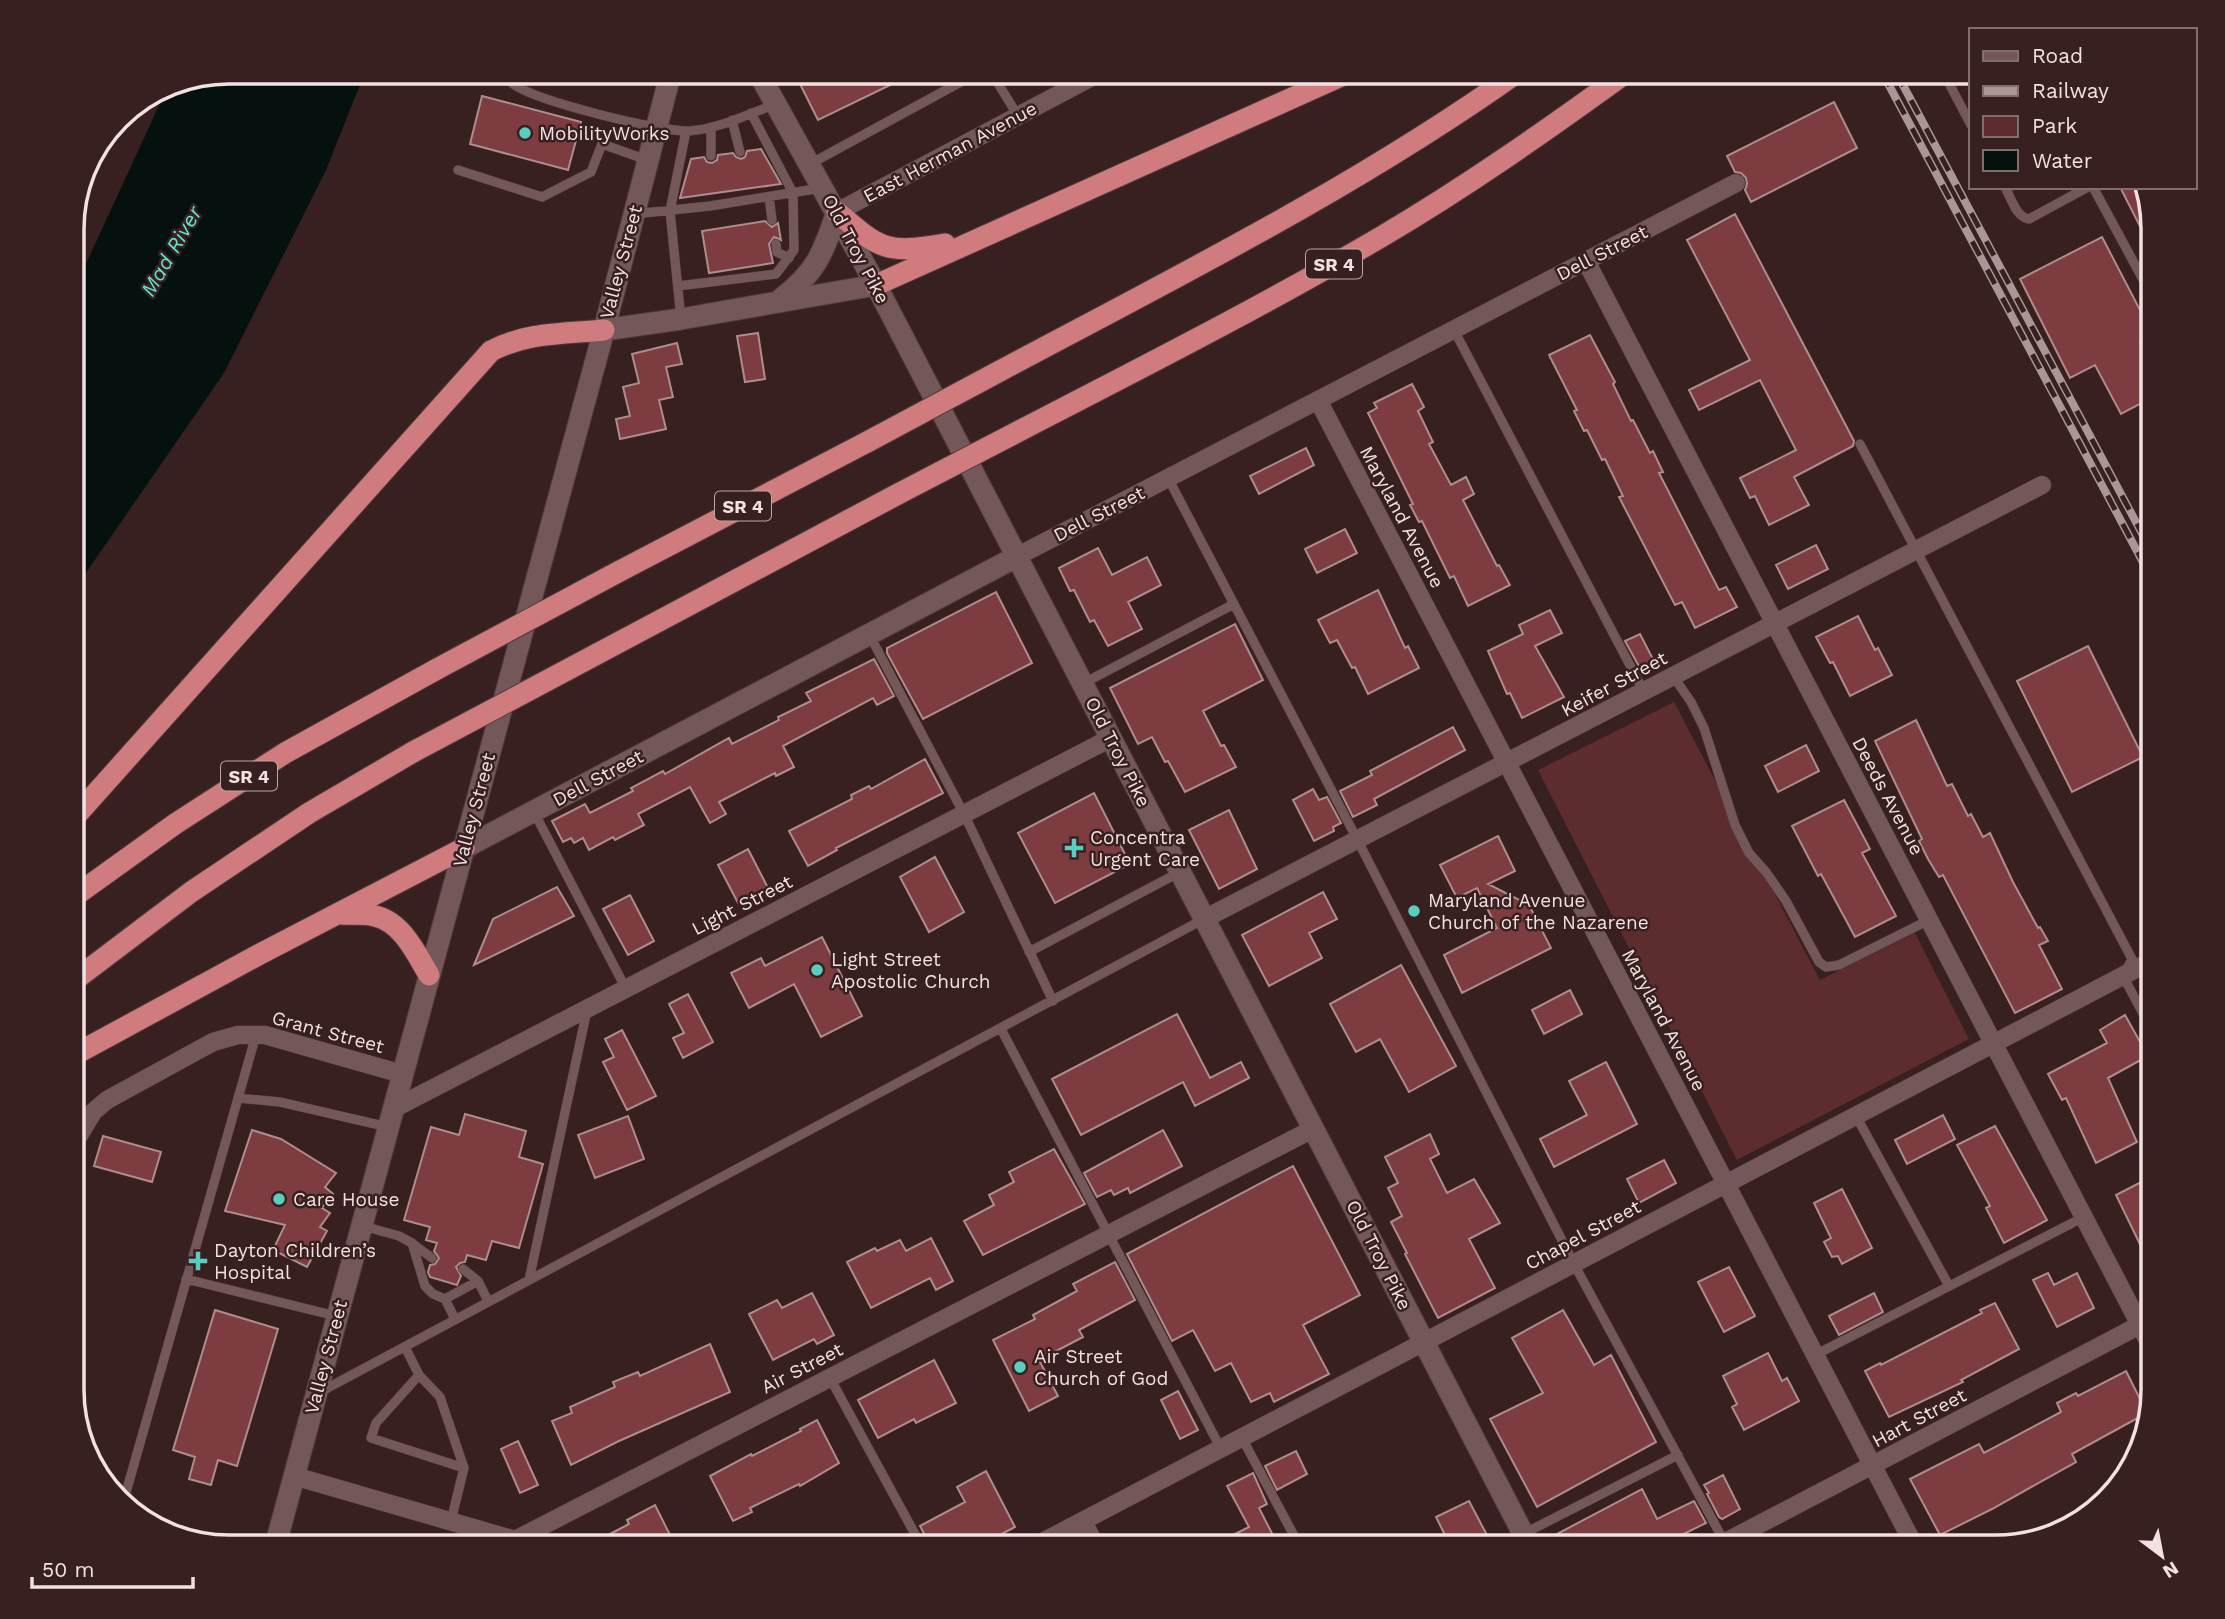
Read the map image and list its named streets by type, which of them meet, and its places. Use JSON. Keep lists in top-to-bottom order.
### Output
{
  "streets": {
    "highway": ["SR 4"],
    "main road": ["Old Troy Pike", "Dell Street", "Valley Street"],
    "street": [
      "East Herman Avenue",
      "Maryland Avenue",
      "Keifer Street",
      "Deeds Avenue",
      "Light Street",
      "Grant Street",
      "Chapel Street",
      "Air Street",
      "Hart Street"
    ]
  },
  "crossings": [
    ["East Herman Avenue", "Old Troy Pike"],
    ["Old Troy Pike", "Dell Street"],
    ["Old Troy Pike", "Keifer Street"],
    ["Old Troy Pike", "Light Street"],
    ["Old Troy Pike", "Chapel Street"],
    ["Old Troy Pike", "Air Street"],
    ["Dell Street", "Valley Street"],
    ["Dell Street", "Maryland Avenue"],
    ["Dell Street", "Deeds Avenue"],
    ["Valley Street", "Light Street"],
    ["Valley Street", "Grant Street"],
    ["Valley Street", "Air Street"],
    ["Maryland Avenue", "Keifer Street"],
    ["Maryland Avenue", "Chapel Street"],
    ["Maryland Avenue", "Hart Street"],
    ["Keifer Street", "Deeds Avenue"],
    ["Deeds Avenue", "Chapel Street"],
    ["Deeds Avenue", "Hart Street"]
  ],
  "water": ["Mad River"],
  "places": {
    "other": [
      "MobilityWorks",
      "Maryland Avenue Church of the Nazarene",
      "Light Street Apostolic Church",
      "Care House",
      "Air Street Church of God"
    ],
    "health": ["Concentra Urgent Care", "Dayton Children’s Hospital"]
  },
  "legend": [
    "Road",
    "Railway",
    "Park",
    "Water"
  ],
  "scale_bar": "50 m",
  "north": "bottom right"
}
